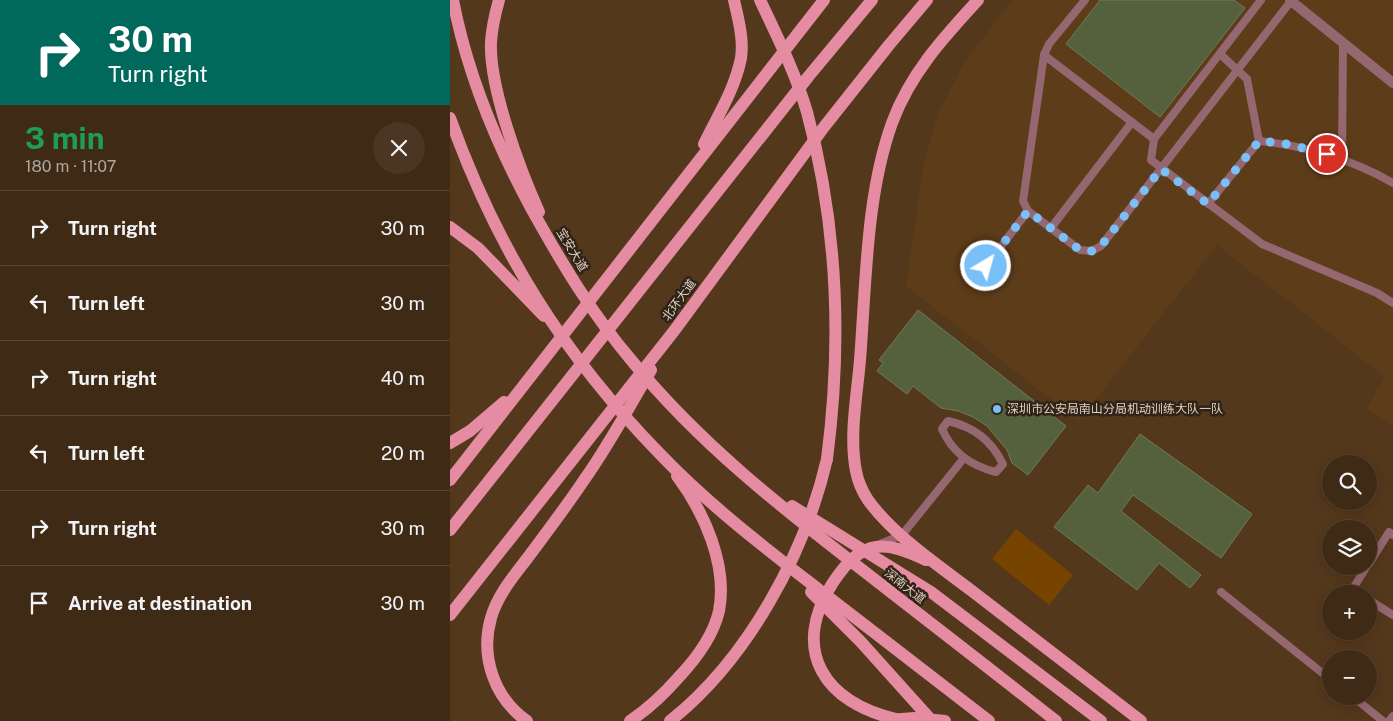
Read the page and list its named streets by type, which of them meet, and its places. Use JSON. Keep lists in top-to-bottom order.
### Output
{
  "streets": {
    "main road": ["宝安大道", "北环大道", "深南大道"]
  },
  "crossings": [
    ["宝安大道", "深南大道"]
  ],
  "places": ["深圳市公安局南山分局机动训练大队一队"],
  "page": {
    "turn": ["30 m", "Turn right"],
    "heading": ["3 min", "180 m · 11:07"],
    "list": [
      {
        "name": "Turn right",
        "value": "30 m"
      },
      {
        "name": "Turn left",
        "value": "30 m"
      },
      {
        "name": "Turn right",
        "value": "40 m"
      },
      {
        "name": "Turn left",
        "value": "20 m"
      },
      {
        "name": "Turn right",
        "value": "30 m"
      },
      {
        "name": "Arrive at destination",
        "value": "30 m"
      }
    ],
    "map_buttons": ["+", "−"]
  }
}
